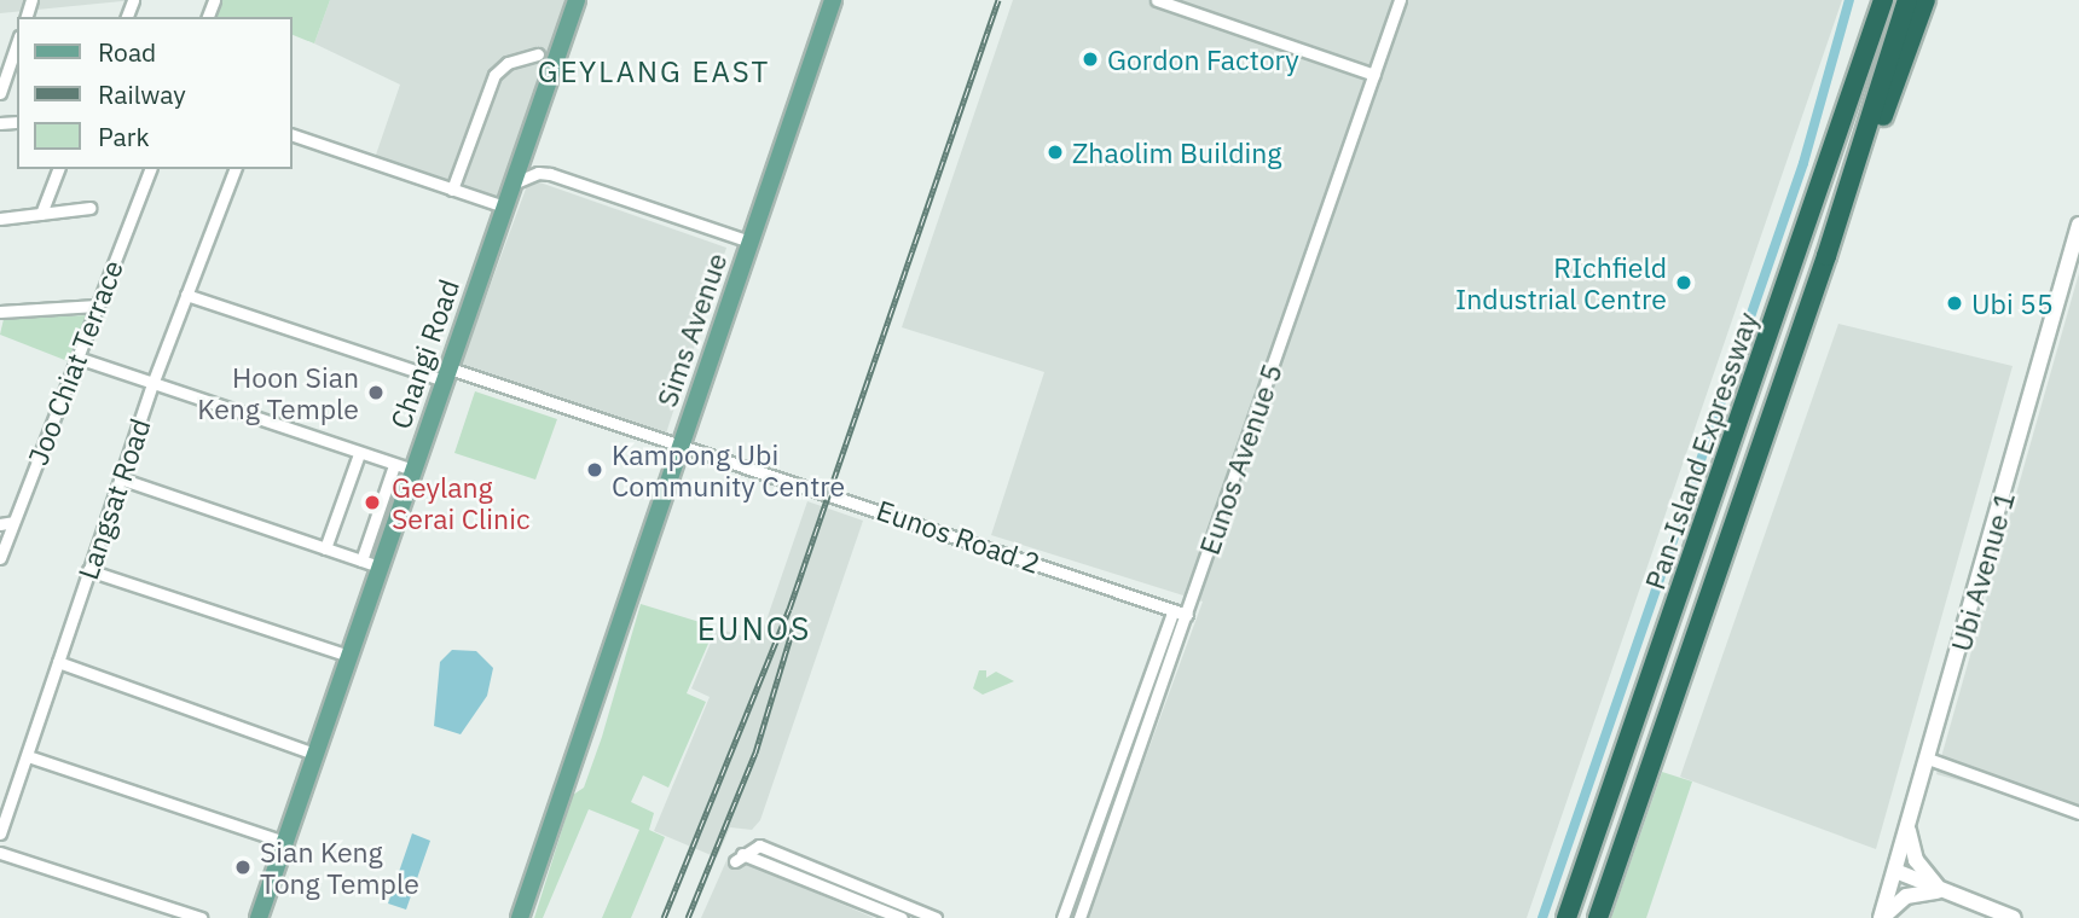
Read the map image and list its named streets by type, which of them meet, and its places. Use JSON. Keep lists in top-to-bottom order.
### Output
{
  "streets": {
    "highway": ["Pan-Island Expressway"],
    "main road": ["Sims Avenue", "Changi Road"],
    "street": [
      "Joo Chiat Terrace",
      "Eunos Avenue 5",
      "Langsat Road",
      "Eunos Road 2",
      "Ubi Avenue 1"
    ]
  },
  "crossings": [
    ["Sims Avenue", "Eunos Road 2"],
    ["Changi Road", "Eunos Road 2"],
    ["Eunos Avenue 5", "Eunos Road 2"],
    ["Langsat Road", "Eunos Road 2"]
  ],
  "districts": ["GEYLANG EAST", "EUNOS"],
  "places": [
    "Gordon Factory",
    "Zhaolim Building",
    "RIchfield Industrial Centre",
    "Ubi 55",
    "Hoon Sian Keng Temple",
    "Kampong Ubi Community Centre",
    "Geylang Serai Clinic",
    "Sian Keng Tong Temple"
  ],
  "legend": ["Road", "Railway", "Park"]
}
